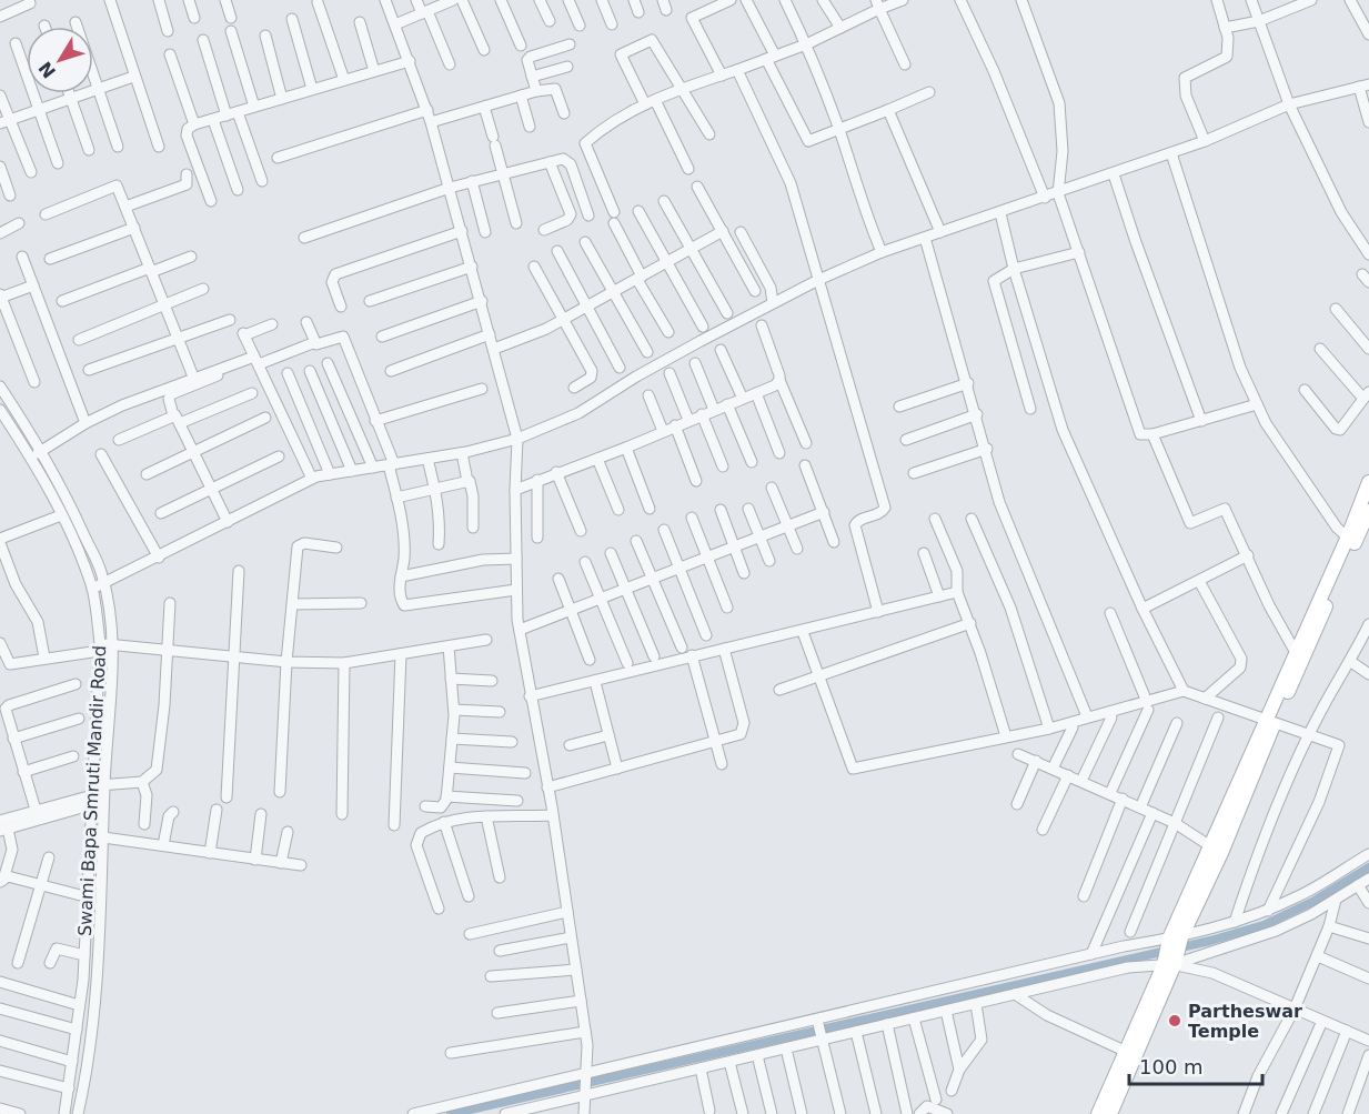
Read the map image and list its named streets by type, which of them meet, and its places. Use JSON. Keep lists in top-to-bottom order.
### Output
{
  "streets": {
    "street": ["Swami Bapa Smruti Mandir Road"]
  },
  "places": ["Partheswar Temple"],
  "scale_bar": "100 m",
  "north": "bottom left"
}
